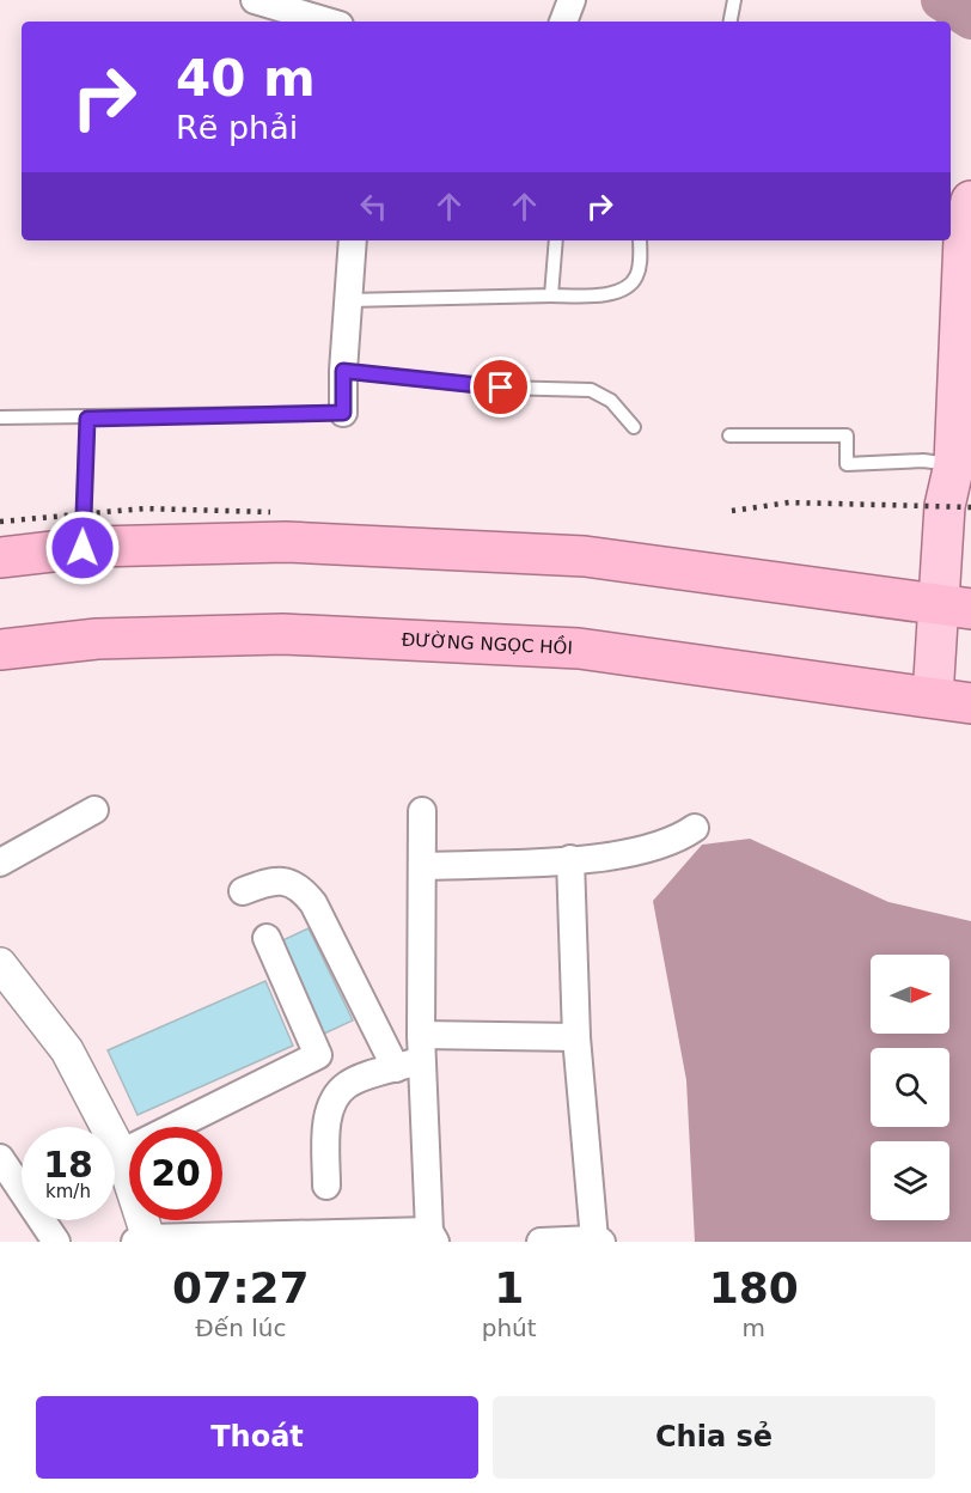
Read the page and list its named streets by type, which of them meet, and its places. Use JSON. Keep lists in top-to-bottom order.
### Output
{
  "streets": {
    "highway": ["ĐƯỜNG NGỌC HỒI"]
  },
  "north": "right",
  "page": {
    "turn": ["40 m", "Rẽ phải"],
    "speed": "18 km/h",
    "limit": "20",
    "eta": [
      "07:27",
      "Đến lúc",
      "1",
      "phút",
      "180",
      "m"
    ],
    "buttons": ["Thoát", "Chia sẻ"]
  }
}
